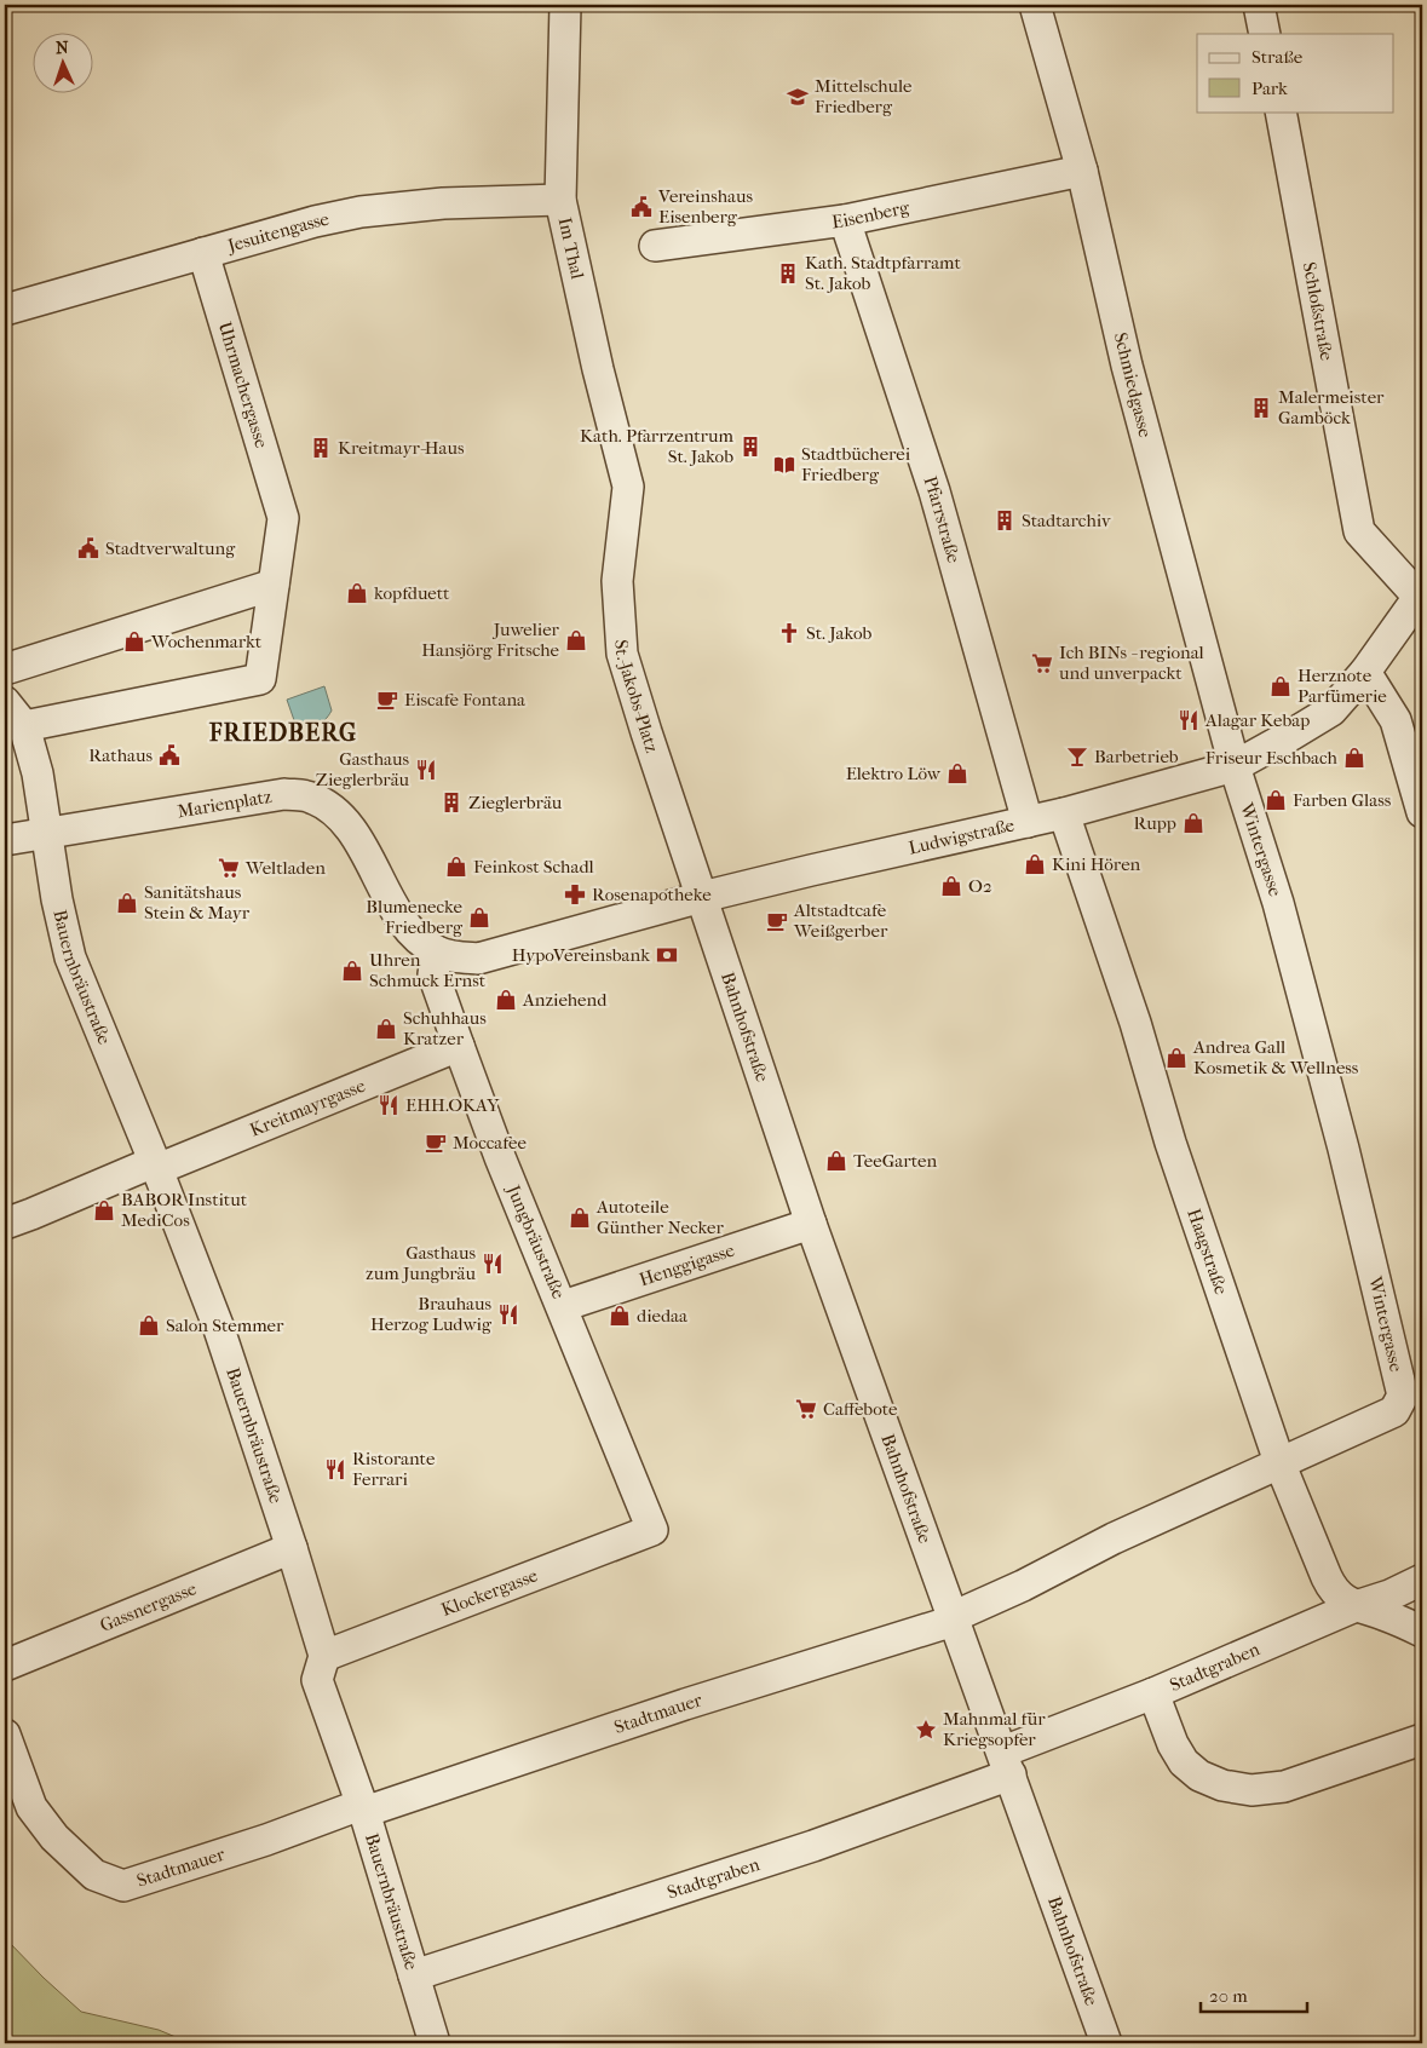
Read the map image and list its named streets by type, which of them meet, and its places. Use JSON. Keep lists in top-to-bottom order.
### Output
{
  "streets": {
    "street": [
      "Eisenberg",
      "Jesuitengasse",
      "Im Thal",
      "Schloßstraße",
      "Uhrmachergasse",
      "Schmiedgasse",
      "Pfarrstraße",
      "St.-Jakobs-Platz",
      "Marienplatz",
      "Ludwigstraße",
      "Wintergasse",
      "Bauernbräustraße",
      "Bahnhofstraße",
      "Kreitmayrgasse",
      "Jungbräustraße",
      "Haagstraße",
      "Henggigasse",
      "Klockergasse",
      "Gassnergasse",
      "Stadtgraben",
      "Stadtmauer"
    ]
  },
  "crossings": [
    ["Eisenberg", "Schmiedgasse"],
    ["Eisenberg", "Pfarrstraße"],
    ["Jesuitengasse", "Im Thal"],
    ["Jesuitengasse", "Uhrmachergasse"],
    ["Im Thal", "St.-Jakobs-Platz"],
    ["Schloßstraße", "Ludwigstraße"],
    ["Schmiedgasse", "Ludwigstraße"],
    ["Schmiedgasse", "Wintergasse"],
    ["Pfarrstraße", "Ludwigstraße"],
    ["St.-Jakobs-Platz", "Ludwigstraße"],
    ["St.-Jakobs-Platz", "Bahnhofstraße"],
    ["Marienplatz", "Ludwigstraße"],
    ["Marienplatz", "Bauernbräustraße"],
    ["Marienplatz", "Jungbräustraße"],
    ["Ludwigstraße", "Wintergasse"],
    ["Ludwigstraße", "Bahnhofstraße"],
    ["Ludwigstraße", "Jungbräustraße"],
    ["Ludwigstraße", "Haagstraße"],
    ["Wintergasse", "Bahnhofstraße"],
    ["Wintergasse", "Haagstraße"],
    ["Wintergasse", "Stadtmauer"],
    ["Bauernbräustraße", "Kreitmayrgasse"],
    ["Bauernbräustraße", "Klockergasse"],
    ["Bauernbräustraße", "Gassnergasse"],
    ["Bauernbräustraße", "Stadtgraben"],
    ["Bauernbräustraße", "Stadtmauer"],
    ["Bahnhofstraße", "Henggigasse"],
    ["Bahnhofstraße", "Stadtgraben"],
    ["Bahnhofstraße", "Stadtmauer"],
    ["Kreitmayrgasse", "Jungbräustraße"],
    ["Jungbräustraße", "Henggigasse"],
    ["Jungbräustraße", "Klockergasse"],
    ["Haagstraße", "Stadtgraben"]
  ],
  "districts": ["FRIEDBERG"],
  "places": {
    "school or university": ["Mittelschule Friedberg"],
    "public building": ["Vereinshaus Eisenberg", "Stadtverwaltung", "Rathaus"],
    "building": [
      "Kath. Stadtpfarramt St. Jakob",
      "Malermeister Gamböck",
      "Kath. Pfarrzentrum St. Jakob",
      "Kreitmayr-Haus",
      "Stadtarchiv",
      "Zieglerbräu"
    ],
    "library": ["Stadtbücherei Friedberg"],
    "shop": [
      "kopfduett",
      "Juwelier Hansjörg Fritsche",
      "Wochenmarkt",
      "Herznote Parfümerie",
      "Friseur Eschbach",
      "Elektro Löw",
      "Farben Glass",
      "Rupp",
      "Kini Hören",
      "Feinkost Schadl",
      "O2",
      "Sanitätshaus Stein & Mayr",
      "Blumenecke Friedberg",
      "Uhren Schmuck Ernst",
      "Anziehend",
      "Schuhhaus Kratzer",
      "Andrea Gall Kosmetik & Wellness",
      "TeeGarten",
      "BABOR Institut MediCos",
      "Autoteile Günther Necker",
      "diedaa",
      "Salon Stemmer"
    ],
    "church": ["St. Jakob"],
    "supermarket": ["Ich BINs - regional und unverpackt", "Weltladen", "Caffebote"],
    "cafe": ["Eiscafe Fontana", "Altstadtcafe Weißgerber", "Moccafee"],
    "restaurant": [
      "Alagar Kebap",
      "Gasthaus Zieglerbräu",
      "EHH.OKAY",
      "Gasthaus zum Jungbräu",
      "Brauhaus Herzog Ludwig",
      "Ristorante Ferrari"
    ],
    "bar": ["Barbetrieb"],
    "pharmacy": ["Rosenapotheke"],
    "bank": ["HypoVereinsbank"],
    "place": ["Mahnmal für Kriegsopfer"]
  },
  "legend": ["Straße", "Park"],
  "scale_bar": "20 m",
  "north": "top"
}
